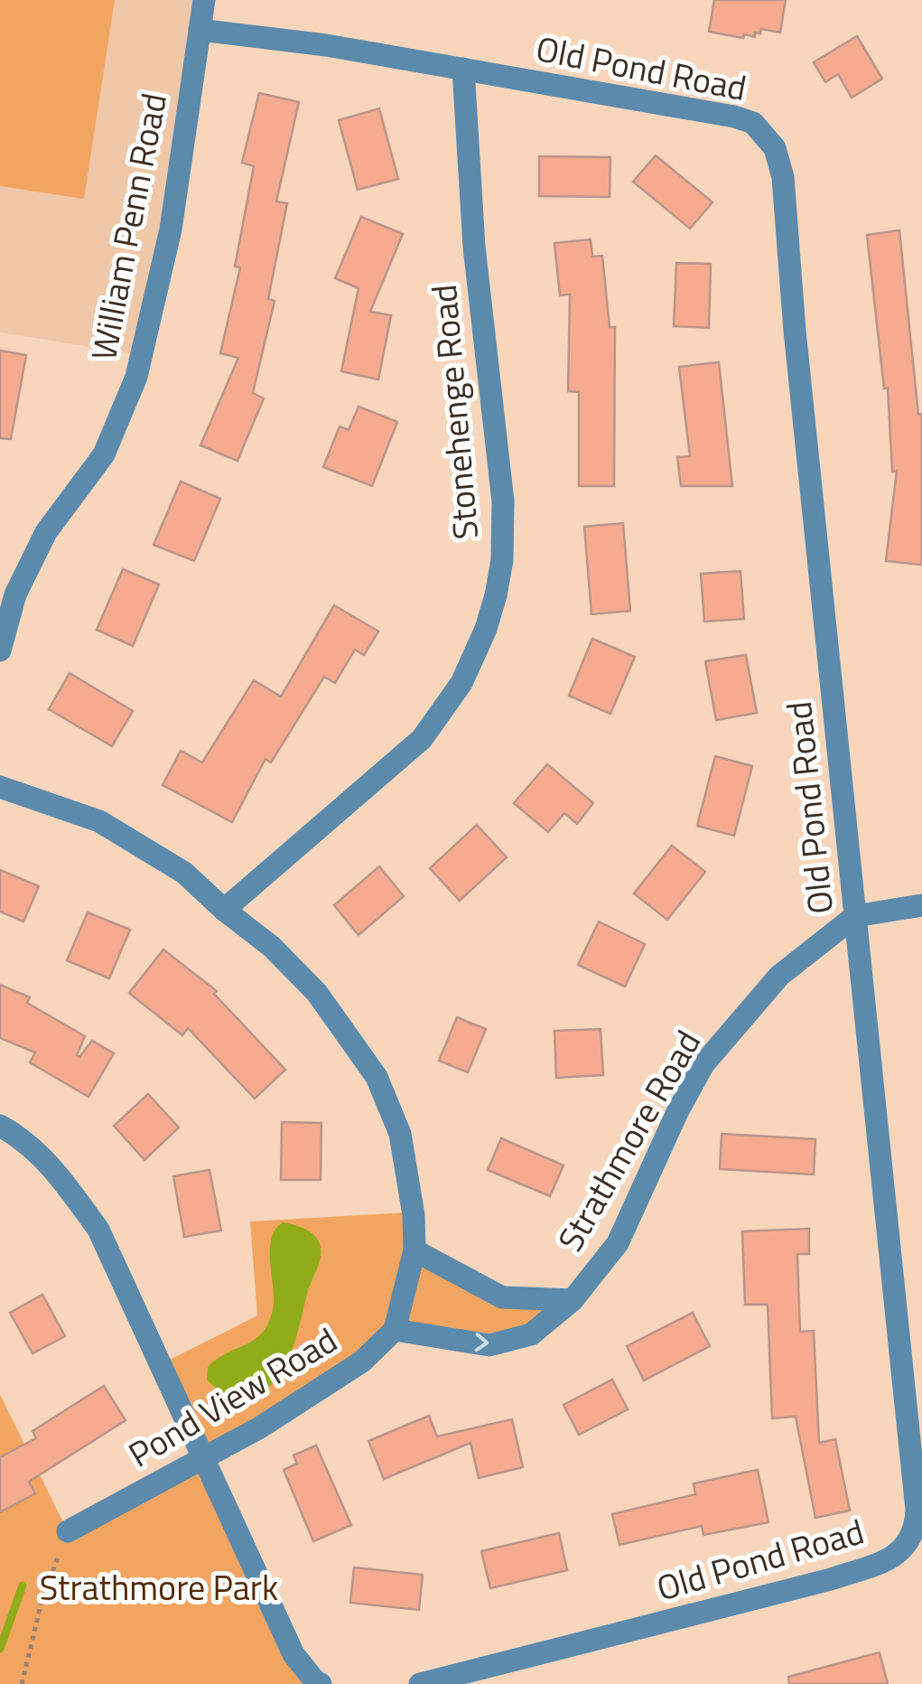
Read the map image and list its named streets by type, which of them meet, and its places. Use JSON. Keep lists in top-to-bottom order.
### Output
{
  "streets": {
    "street": [
      "Old Pond Road",
      "William Penn Road",
      "Stonehenge Road",
      "Strathmore Road",
      "Pond View Road"
    ]
  },
  "crossings": [
    ["Old Pond Road", "William Penn Road"],
    ["Old Pond Road", "Stonehenge Road"],
    ["Old Pond Road", "Strathmore Road"],
    ["Strathmore Road", "Pond View Road"]
  ],
  "parks": ["Strathmore Park"]
}
